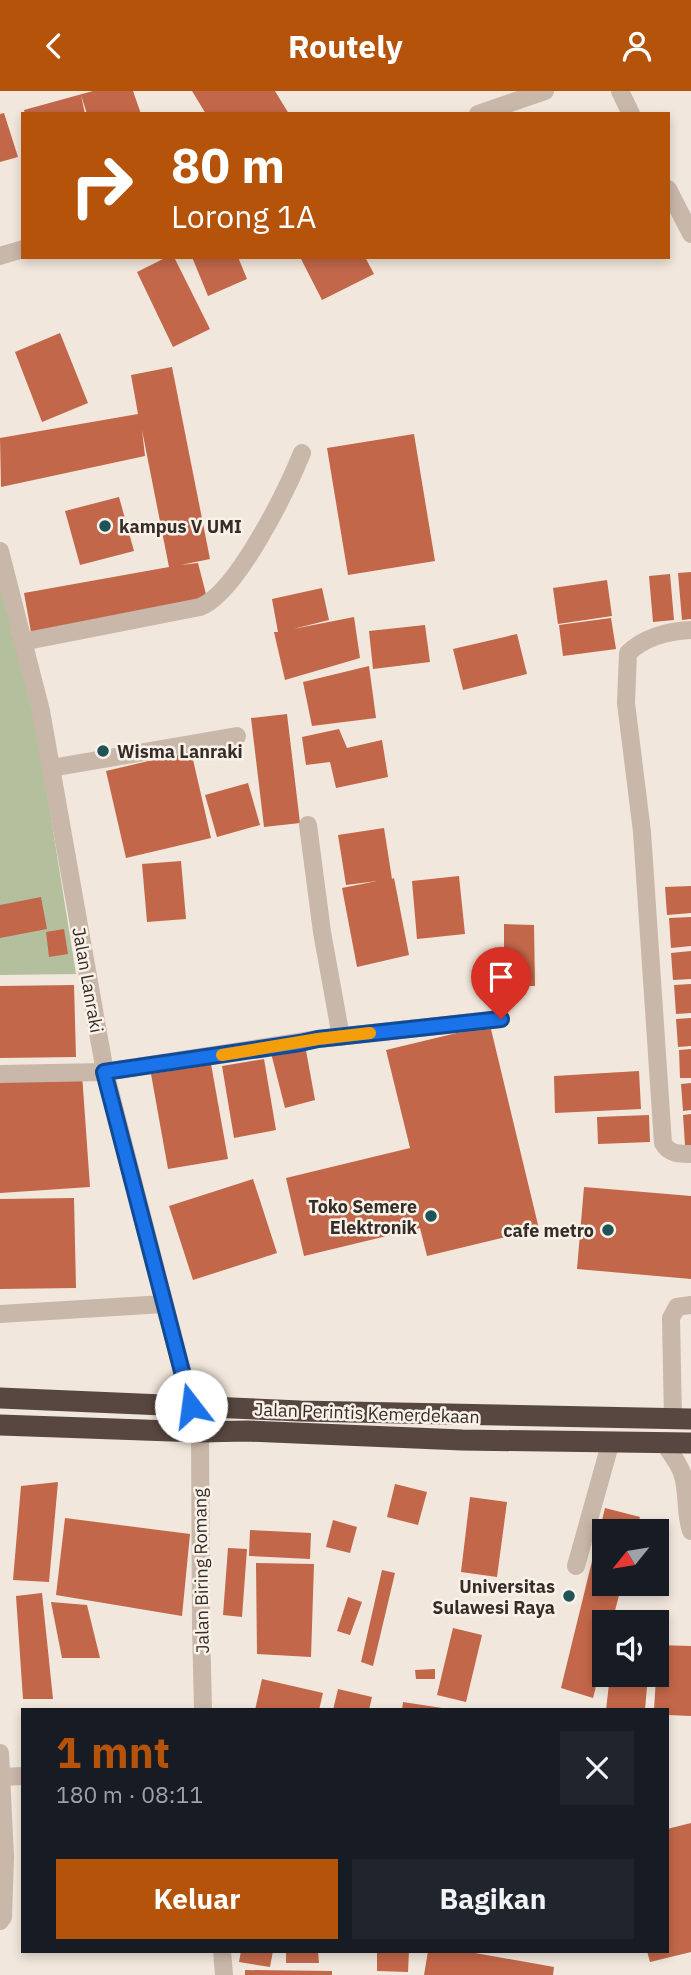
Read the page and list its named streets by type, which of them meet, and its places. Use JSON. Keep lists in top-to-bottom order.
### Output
{
  "streets": {
    "highway": ["Jalan Perintis Kemerdekaan"],
    "street": ["Jalan Lanraki", "Jalan Biring Romang"]
  },
  "crossings": [
    ["Jalan Lanraki", "Jalan Perintis Kemerdekaan"],
    ["Jalan Perintis Kemerdekaan", "Jalan Biring Romang"]
  ],
  "places": [
    "kampus V UMI",
    "Wisma Lanraki",
    "Toko Semere Elektronik",
    "cafe metro",
    "Universitas Sulawesi Raya"
  ],
  "north": "bottom left",
  "page": {
    "header": "Routely",
    "turn": ["80 m", "Lorong 1A"],
    "heading": ["1 mnt", "180 m · 08:11"],
    "buttons": ["Keluar", "Bagikan"]
  }
}
